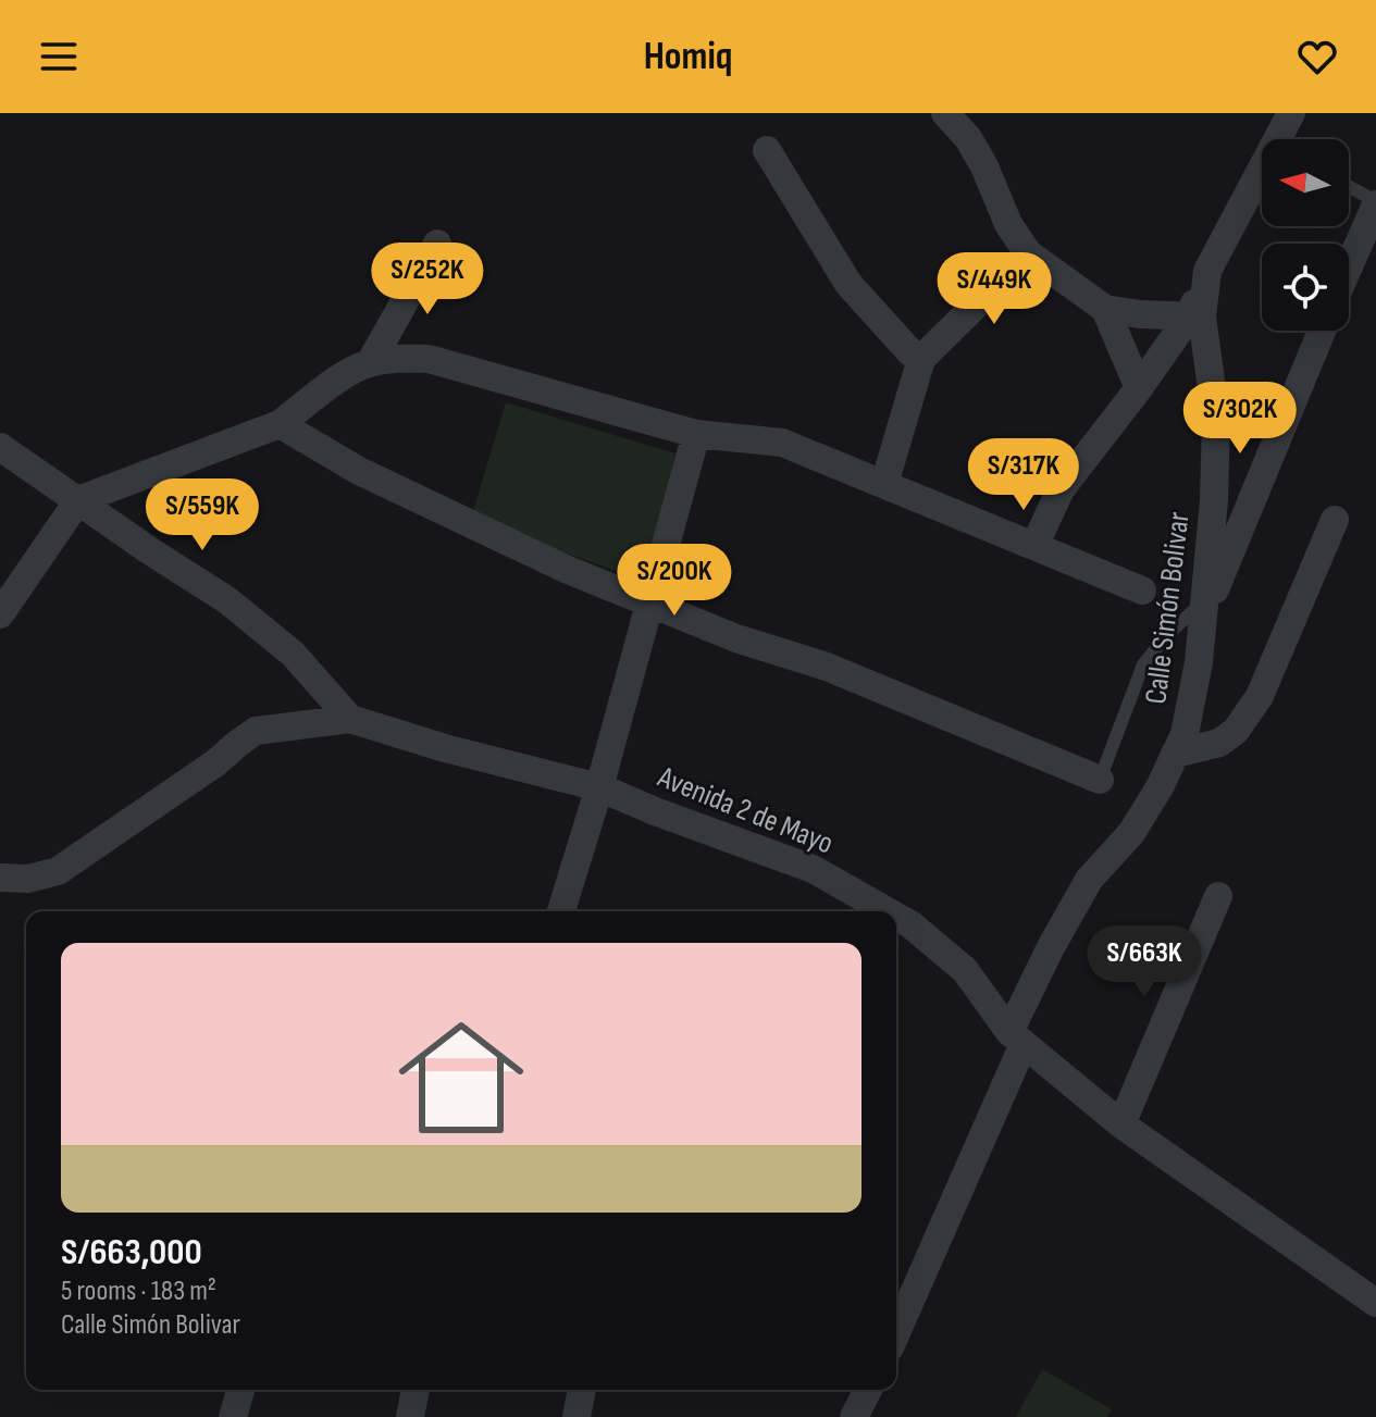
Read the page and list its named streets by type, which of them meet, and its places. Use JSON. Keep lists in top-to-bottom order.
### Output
{
  "streets": {
    "street": ["Calle Simón Bolivar", "Avenida 2 de Mayo"]
  },
  "crossings": [
    ["Calle Simón Bolivar", "Avenida 2 de Mayo"]
  ],
  "north": "left",
  "page": {
    "header": "Homiq",
    "price": [
      "S/252K",
      "S/449K",
      "S/302K",
      "S/317K",
      "S/559K",
      "S/200K",
      "S/663K"
    ],
    "list": [
      {
        "name": "S/663,000",
        "note": "5 rooms · 183 m² · Calle Simón Bolivar"
      }
    ]
  }
}
